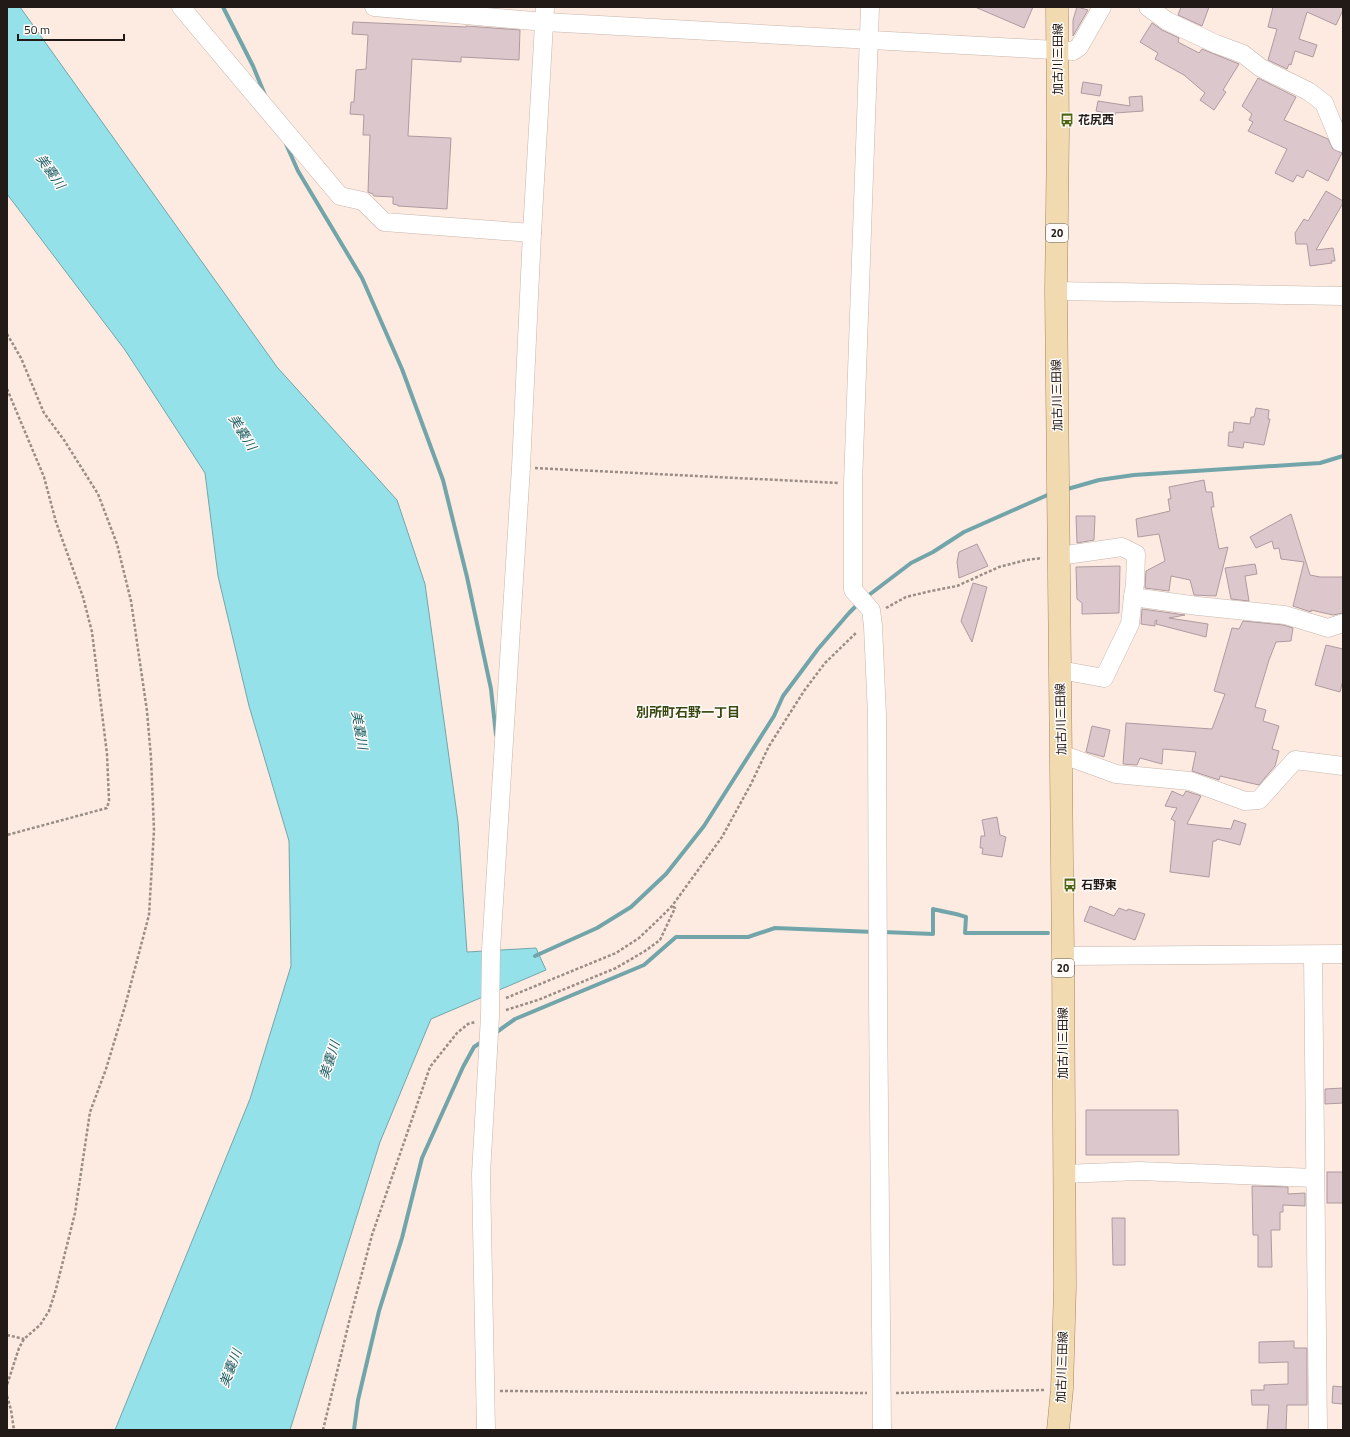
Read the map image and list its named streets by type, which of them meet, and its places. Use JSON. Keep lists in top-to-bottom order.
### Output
{
  "streets": {
    "main road": ["加古川三田線", "20"]
  },
  "districts": ["別所町石野一丁目"],
  "water": ["美嚢川"],
  "places": {
    "bus stop": ["花尻西", "石野東"]
  },
  "scale_bar": "50 m"
}
